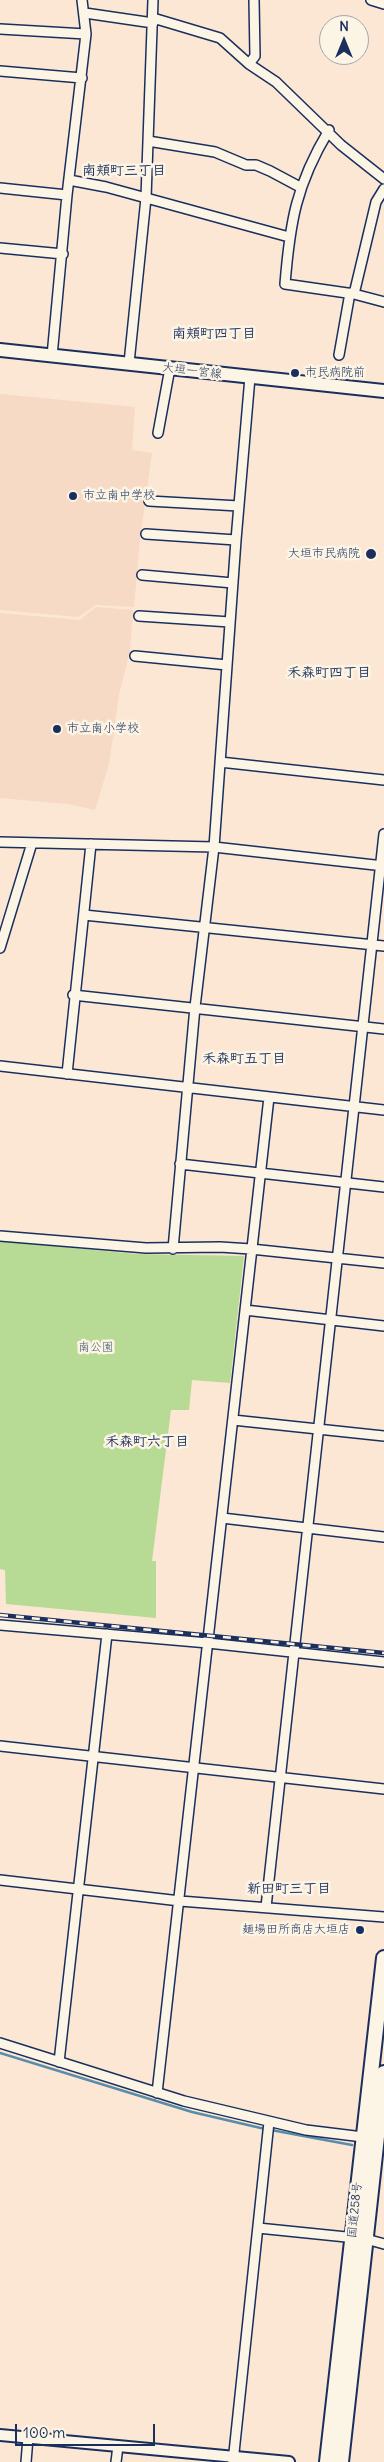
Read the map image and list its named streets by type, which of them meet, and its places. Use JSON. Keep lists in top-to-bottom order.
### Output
{
  "streets": {
    "highway": ["国道258号"],
    "main road": ["大垣一宮線"]
  },
  "districts": [
    "南頬町三丁目",
    "南頬町四丁目",
    "禾森町四丁目",
    "禾森町五丁目",
    "禾森町六丁目",
    "新田町三丁目"
  ],
  "parks": ["南公園"],
  "places": [
    "市民病院前",
    "市立南中学校",
    "大垣市民病院",
    "市立南小学校",
    "麺場田所商店大垣店"
  ],
  "scale_bar": "100 m",
  "north": "top"
}
